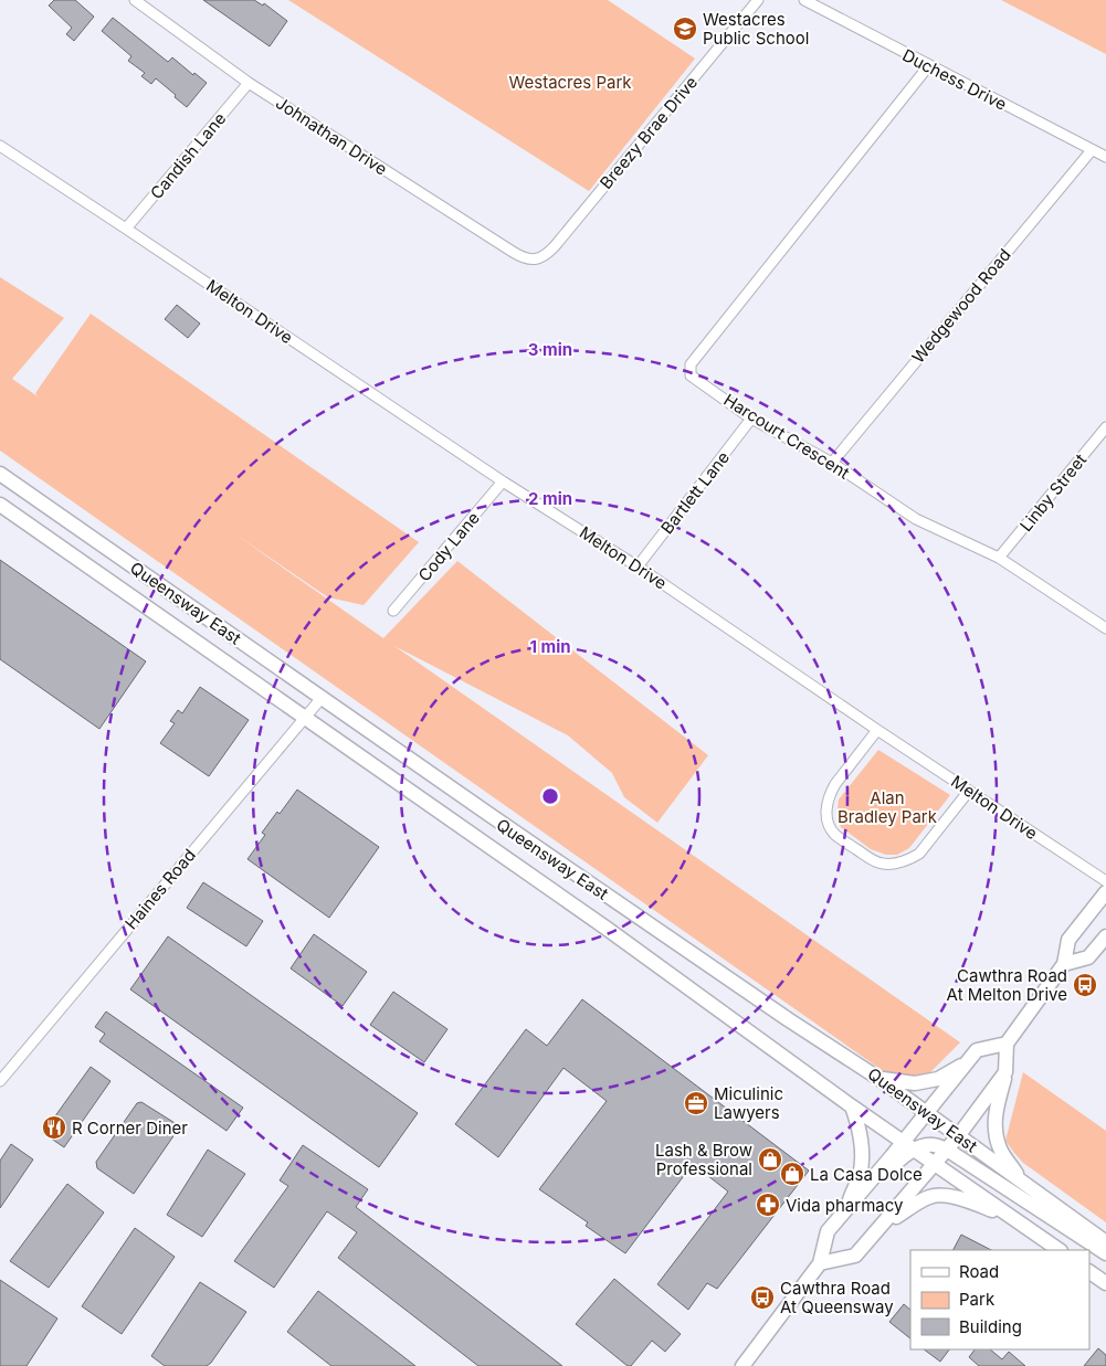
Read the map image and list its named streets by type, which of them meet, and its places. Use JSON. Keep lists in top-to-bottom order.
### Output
{
  "streets": {
    "main road": ["Queensway East"],
    "street": [
      "Duchess Drive",
      "Breezy Brae Drive",
      "Johnathan Drive",
      "Candish Lane",
      "Wedgewood Road",
      "Melton Drive",
      "Harcourt Crescent",
      "Bartlett Lane",
      "Linby Street",
      "Cody Lane",
      "Haines Road"
    ]
  },
  "crossings": [
    ["Duchess Drive", "Wedgewood Road"],
    ["Duchess Drive", "Harcourt Crescent"],
    ["Breezy Brae Drive", "Johnathan Drive"],
    ["Johnathan Drive", "Candish Lane"],
    ["Candish Lane", "Melton Drive"],
    ["Wedgewood Road", "Harcourt Crescent"],
    ["Melton Drive", "Bartlett Lane"],
    ["Melton Drive", "Cody Lane"],
    ["Harcourt Crescent", "Bartlett Lane"],
    ["Harcourt Crescent", "Linby Street"],
    ["Queensway East", "Haines Road"]
  ],
  "parks": ["Westacres Park", "Alan Bradley Park"],
  "places": {
    "school or university": ["Westacres Public School"],
    "bus stop": ["Cawthra Road At Melton Drive", "Cawthra Road At Queensway"],
    "office": ["Miculinic Lawyers"],
    "restaurant": ["R Corner Diner"],
    "shop": ["Lash & Brow Professional", "La Casa Dolce"],
    "pharmacy": ["Vida pharmacy"]
  },
  "legend": ["Road", "Park", "Building"],
  "rings": ["3 min", "2 min", "1 min"]
}
